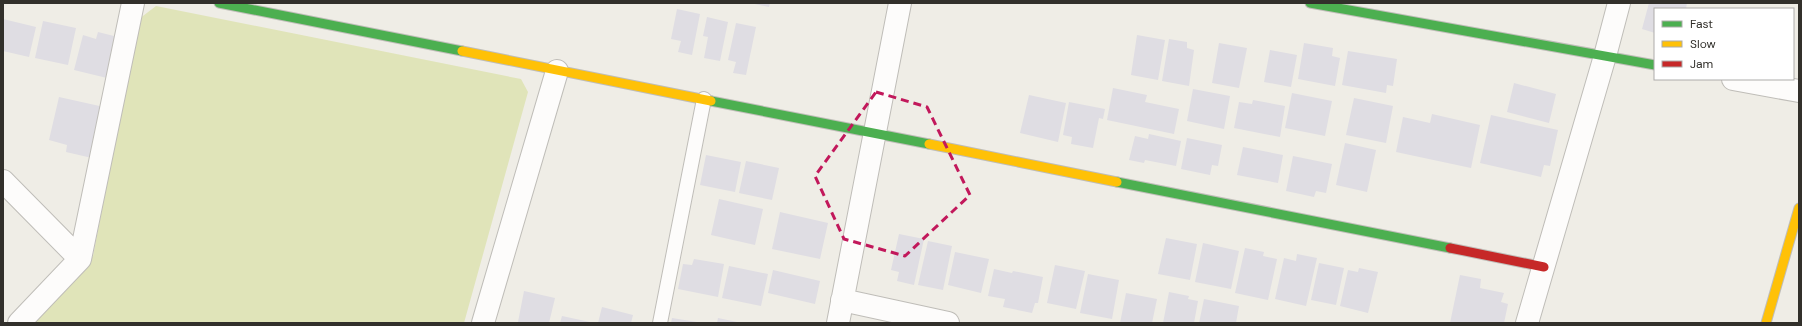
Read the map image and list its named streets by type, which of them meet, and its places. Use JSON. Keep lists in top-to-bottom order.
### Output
{
  "legend": ["Fast", "Slow", "Jam"]
}
